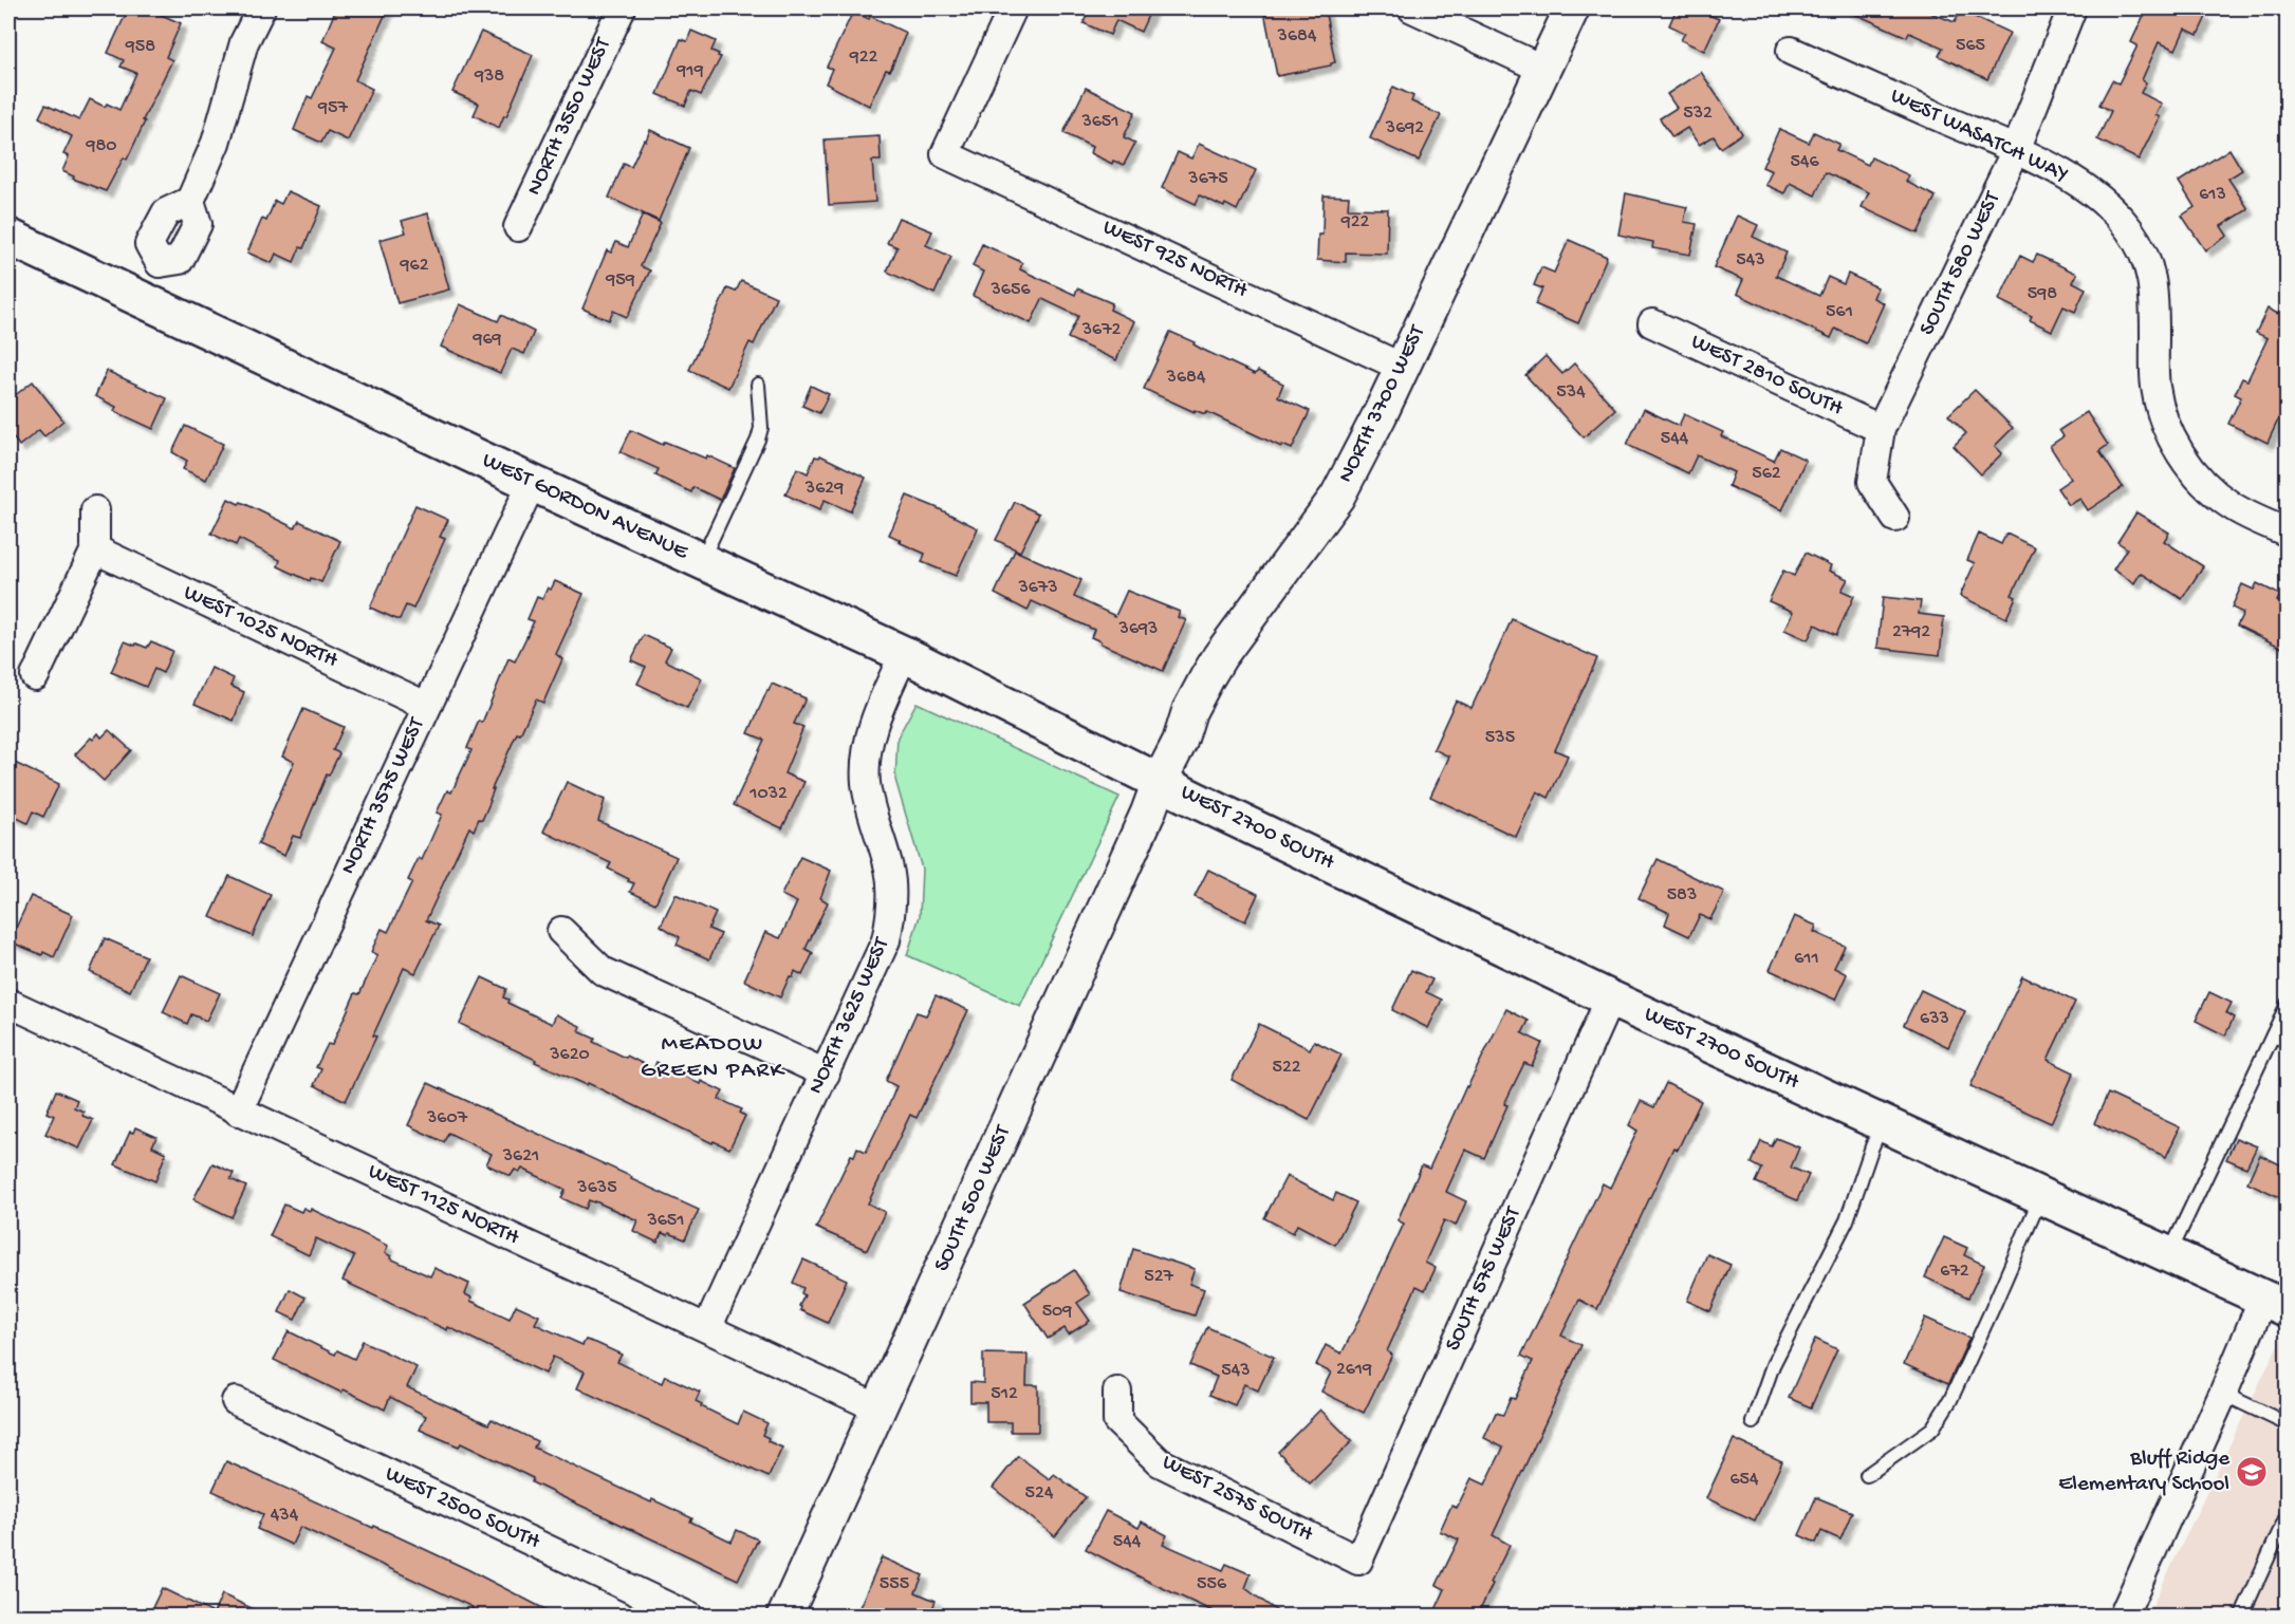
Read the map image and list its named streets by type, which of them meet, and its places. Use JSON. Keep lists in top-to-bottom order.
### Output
{
  "streets": {
    "main road": ["WEST GORDON AVENUE", "WEST 2700 SOUTH"],
    "street": [
      "NORTH 3550 WEST",
      "WEST WASATCH WAY",
      "WEST 925 NORTH",
      "SOUTH 580 WEST",
      "WEST 2810 SOUTH",
      "NORTH 3700 WEST",
      "WEST 1025 NORTH",
      "NORTH 3575 WEST",
      "NORTH 3625 WEST",
      "SOUTH 500 WEST",
      "WEST 1125 NORTH",
      "SOUTH 575 WEST",
      "WEST 2575 SOUTH",
      "WEST 2500 SOUTH"
    ]
  },
  "crossings": [
    ["WEST WASATCH WAY", "SOUTH 580 WEST"],
    ["WEST 925 NORTH", "NORTH 3700 WEST"],
    ["SOUTH 580 WEST", "WEST 2810 SOUTH"],
    ["NORTH 3700 WEST", "WEST GORDON AVENUE"],
    ["NORTH 3700 WEST", "WEST 2700 SOUTH"],
    ["NORTH 3700 WEST", "SOUTH 500 WEST"],
    ["WEST GORDON AVENUE", "NORTH 3575 WEST"],
    ["WEST GORDON AVENUE", "WEST 2700 SOUTH"],
    ["WEST GORDON AVENUE", "NORTH 3625 WEST"],
    ["WEST GORDON AVENUE", "SOUTH 500 WEST"],
    ["WEST 1025 NORTH", "NORTH 3575 WEST"],
    ["NORTH 3575 WEST", "WEST 1125 NORTH"],
    ["WEST 2700 SOUTH", "SOUTH 500 WEST"],
    ["WEST 2700 SOUTH", "SOUTH 575 WEST"],
    ["NORTH 3625 WEST", "WEST 1125 NORTH"],
    ["SOUTH 500 WEST", "WEST 1125 NORTH"],
    ["SOUTH 575 WEST", "WEST 2575 SOUTH"]
  ],
  "districts": ["MEADOW GREEN PARK"],
  "places": {
    "school or university": ["Bluff Ridge Elementary School"]
  },
  "house_numbers": [
    "3684",
    "565",
    "958",
    "922",
    "919",
    "938",
    "957",
    "532",
    "3651",
    "3692",
    "980",
    "546",
    "3675",
    "613",
    "922",
    "543",
    "962",
    "959",
    "3656",
    "598",
    "561",
    "3672",
    "969",
    "3684",
    "534",
    "544",
    "562",
    "3629",
    "3673",
    "3693",
    "2792",
    "535",
    "1032",
    "583",
    "611",
    "633",
    "3620",
    "522",
    "3607",
    "3621",
    "3635",
    "3651",
    "672",
    "527",
    "509",
    "2619",
    "543",
    "512",
    "654",
    "524",
    "434",
    "544",
    "555",
    "556"
  ]
}
